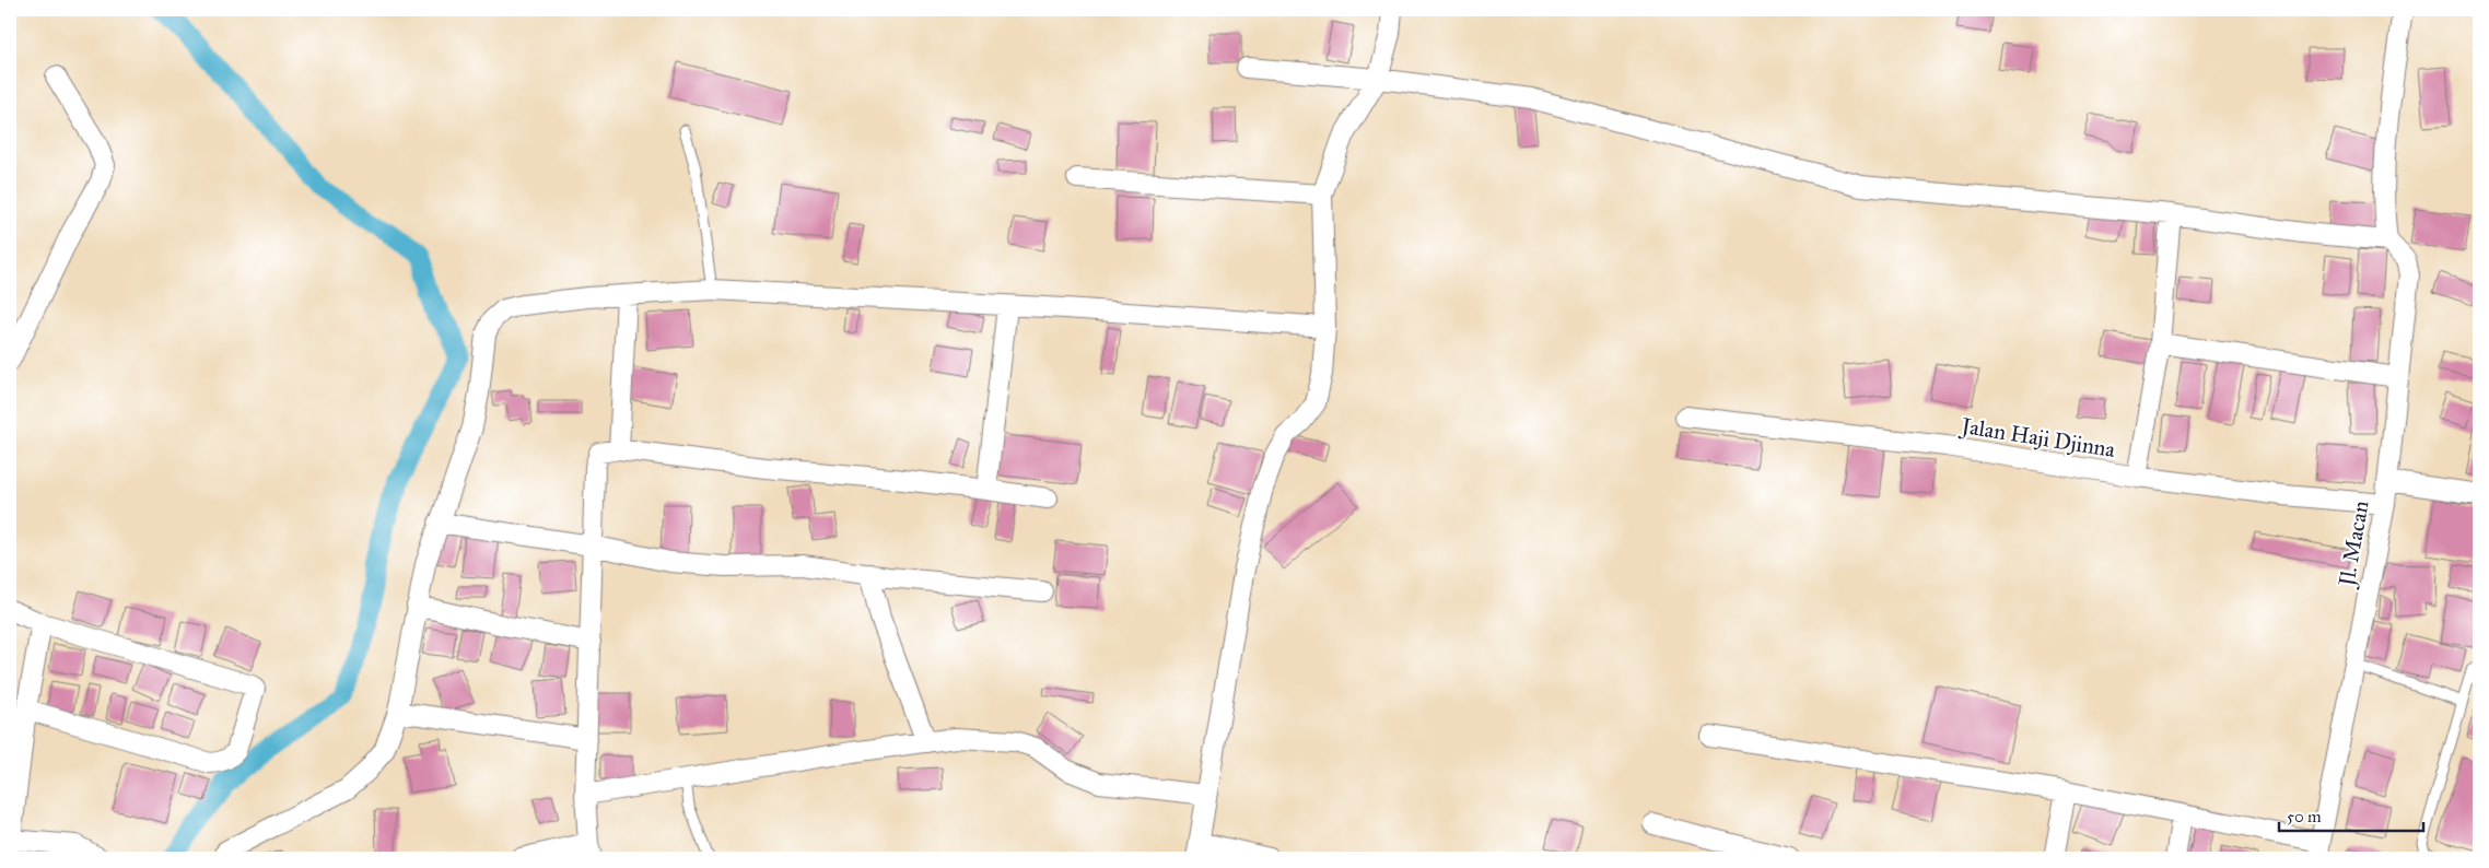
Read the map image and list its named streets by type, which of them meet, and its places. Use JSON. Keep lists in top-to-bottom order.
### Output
{
  "streets": {
    "street": ["Jalan Haji Djinna", "Jl. Macan"]
  },
  "crossings": [
    ["Jalan Haji Djinna", "Jl. Macan"]
  ],
  "scale_bar": "50 m"
}
